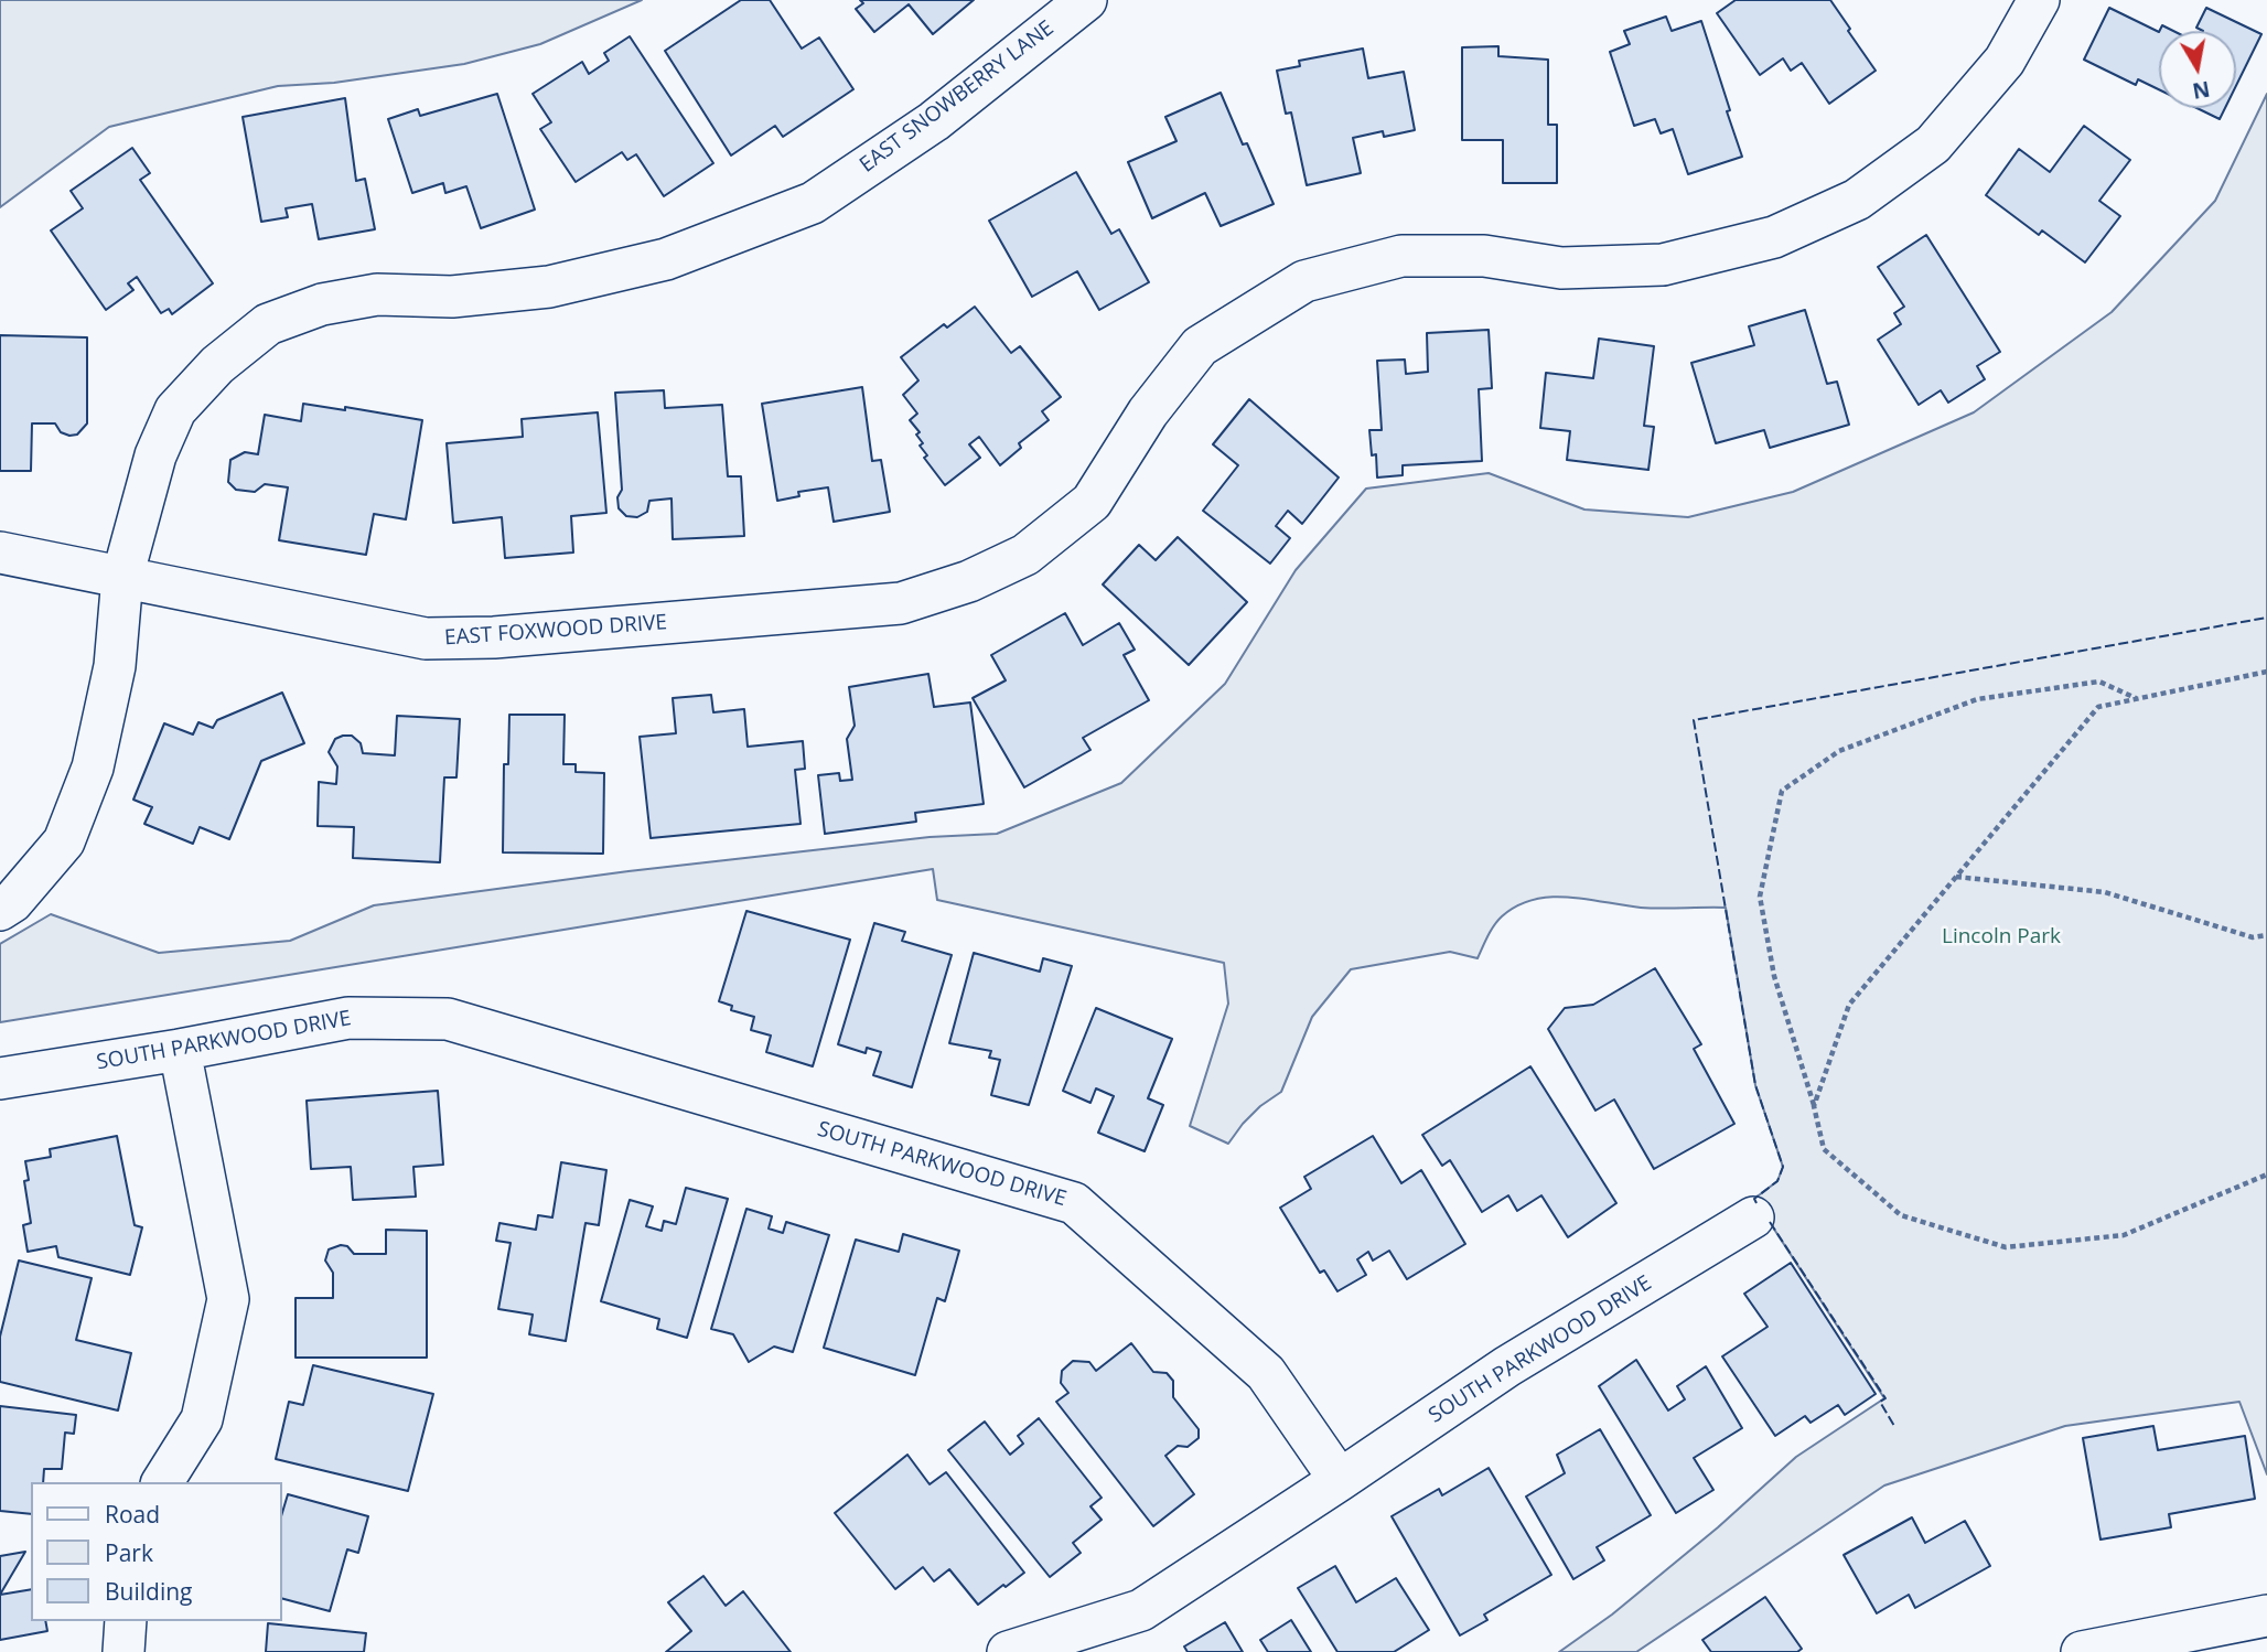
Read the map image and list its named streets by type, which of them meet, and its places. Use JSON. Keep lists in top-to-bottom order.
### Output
{
  "streets": {
    "street": ["EAST SNOWBERRY LANE", "EAST FOXWOOD DRIVE", "SOUTH PARKWOOD DRIVE"]
  },
  "crossings": [
    ["EAST SNOWBERRY LANE", "EAST FOXWOOD DRIVE"]
  ],
  "parks": ["Lincoln Park"],
  "legend": ["Road", "Park", "Building"],
  "north": "bottom"
}
